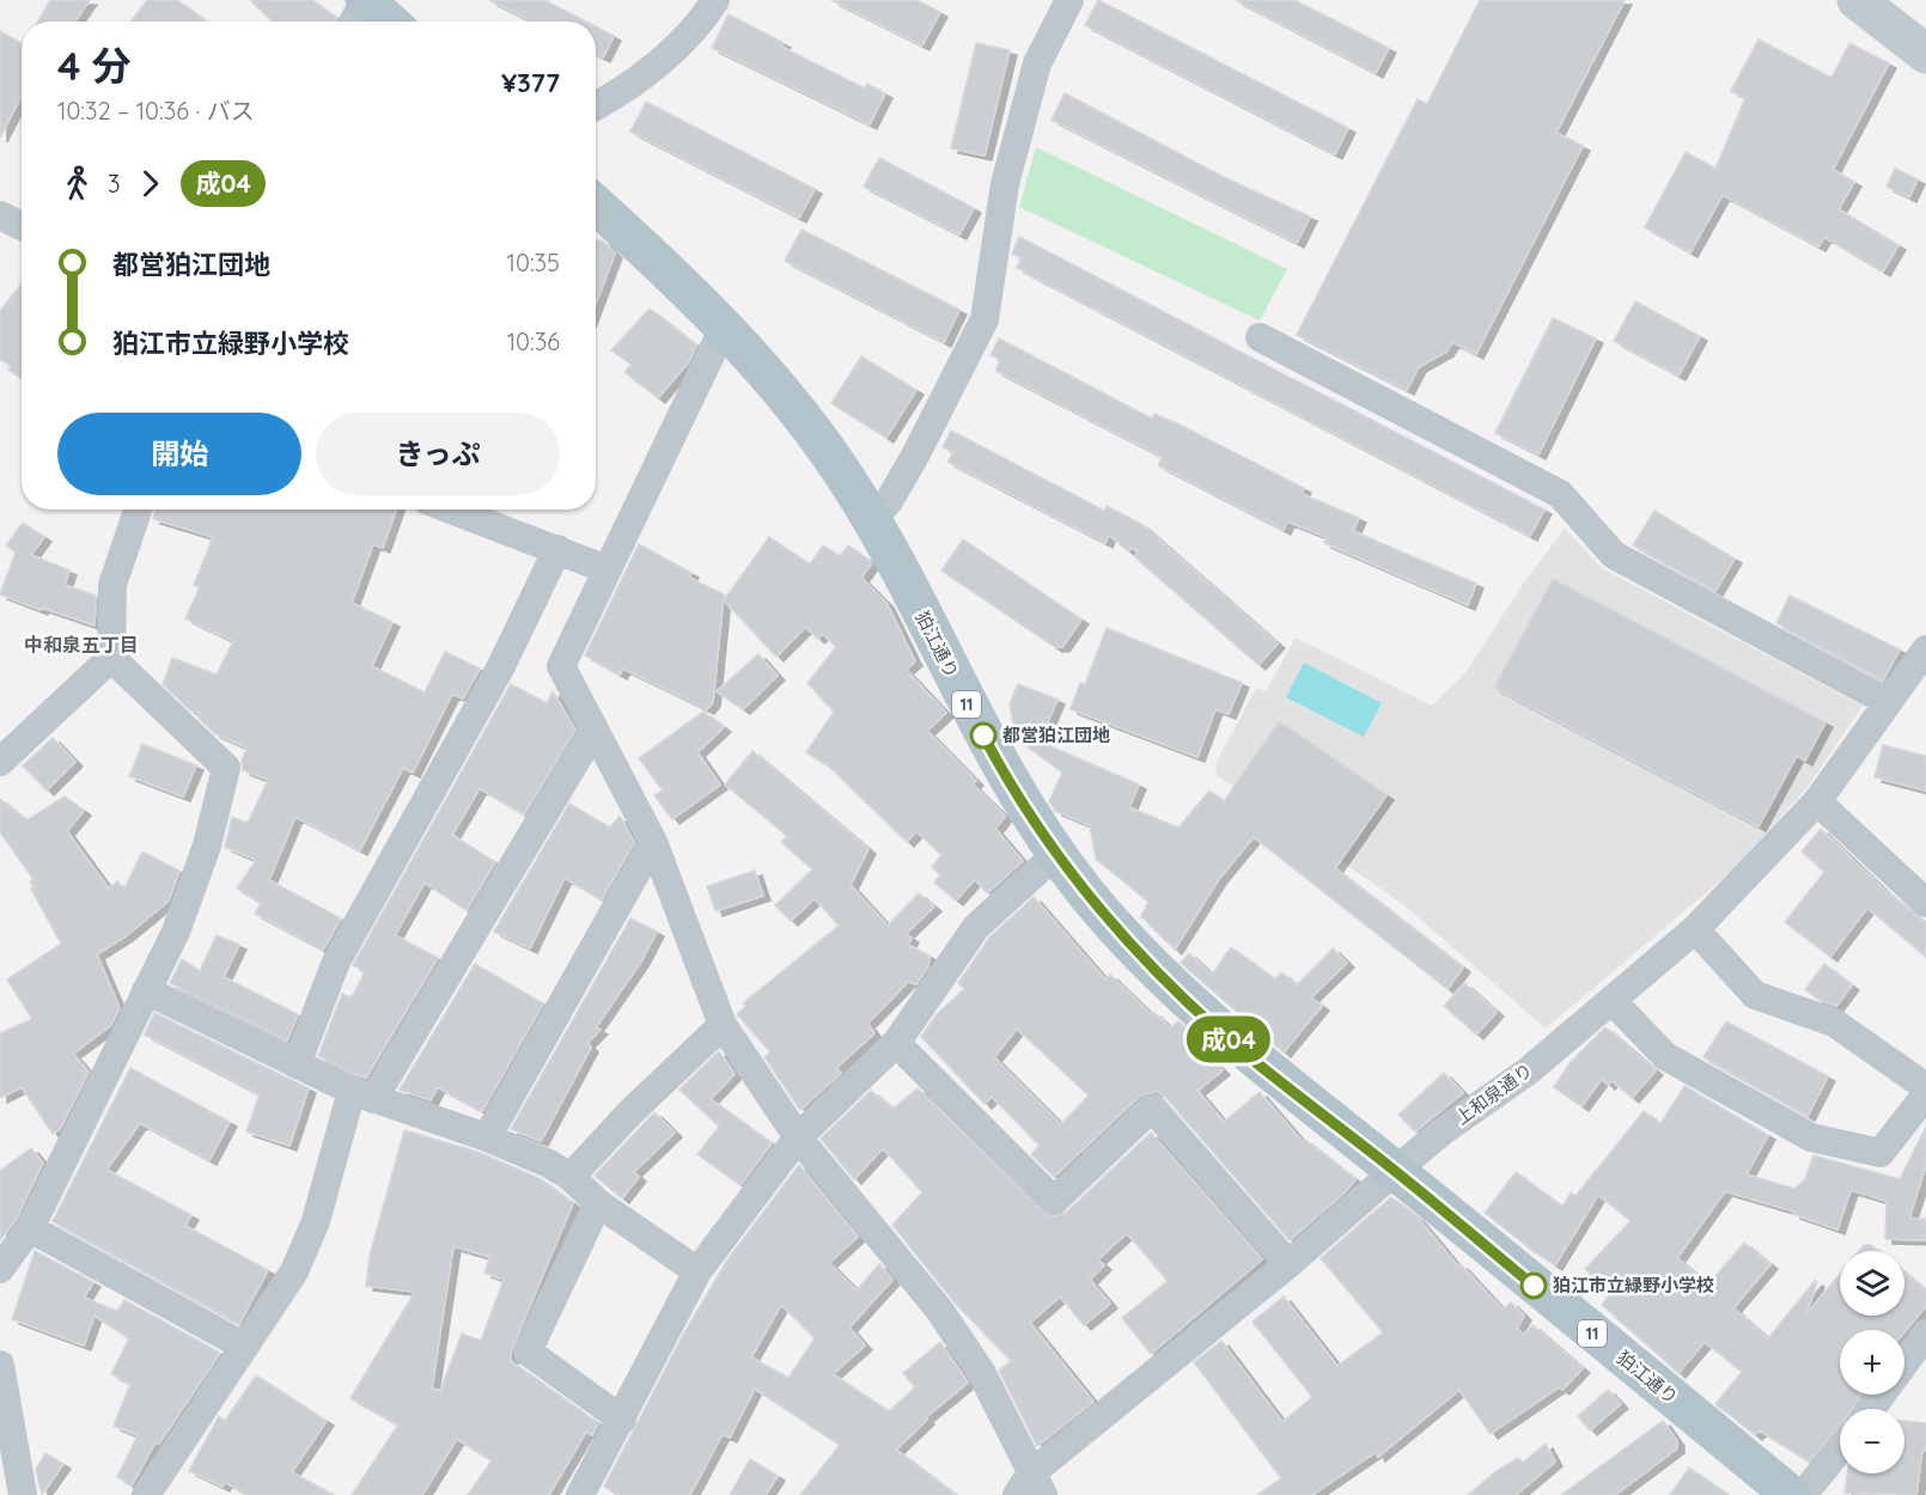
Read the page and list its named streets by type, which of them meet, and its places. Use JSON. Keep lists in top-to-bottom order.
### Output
{
  "streets": {
    "main road": ["狛江通り", "11"],
    "street": ["上和泉通り"]
  },
  "crossings": [
    ["狛江通り", "上和泉通り"]
  ],
  "districts": ["中和泉五丁目"],
  "places": ["都営狛江団地", "狛江市立緑野小学校"],
  "lines": ["bus line 成04"],
  "page": {
    "on_map": "成04",
    "heading": ["4 分", "10:32 – 10:36 · バス", "¥377"],
    "legs": ["3", "成04"],
    "list": [
      {
        "name": "都営狛江団地",
        "value": "10:35"
      },
      {
        "name": "狛江市立緑野小学校",
        "value": "10:36"
      }
    ],
    "buttons": ["開始", "きっぷ"],
    "map_buttons": ["+", "−"]
  }
}
